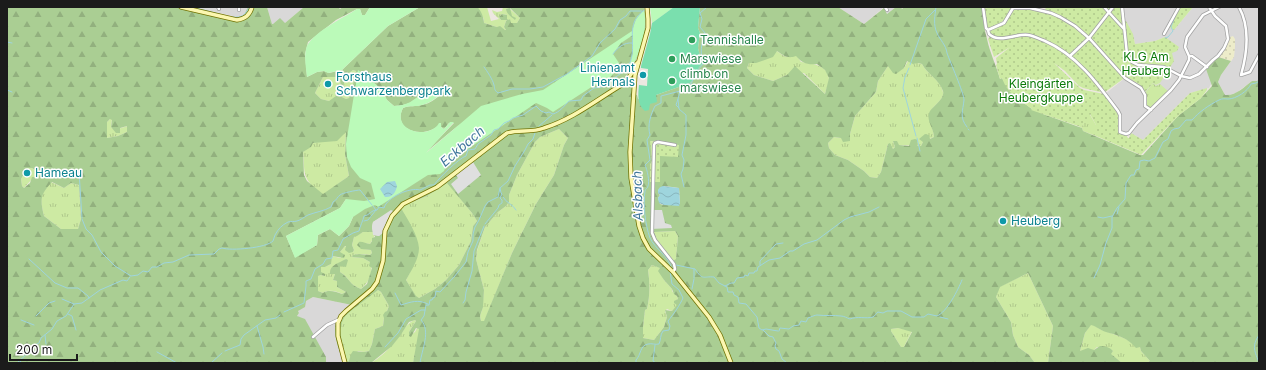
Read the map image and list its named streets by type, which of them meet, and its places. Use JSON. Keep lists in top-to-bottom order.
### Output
{
  "water": ["Eckbach", "Alsbach"],
  "parks": ["KLG Am Heuberg", "Kleingärten Heubergkuppe"],
  "places": [
    "Tennishalle",
    "Marswiese",
    "Linienamt Hernals",
    "climb.on marswiese",
    "Forsthaus Schwarzenbergpark",
    "Hameau",
    "Heuberg"
  ],
  "scale_bar": "200 m"
}
